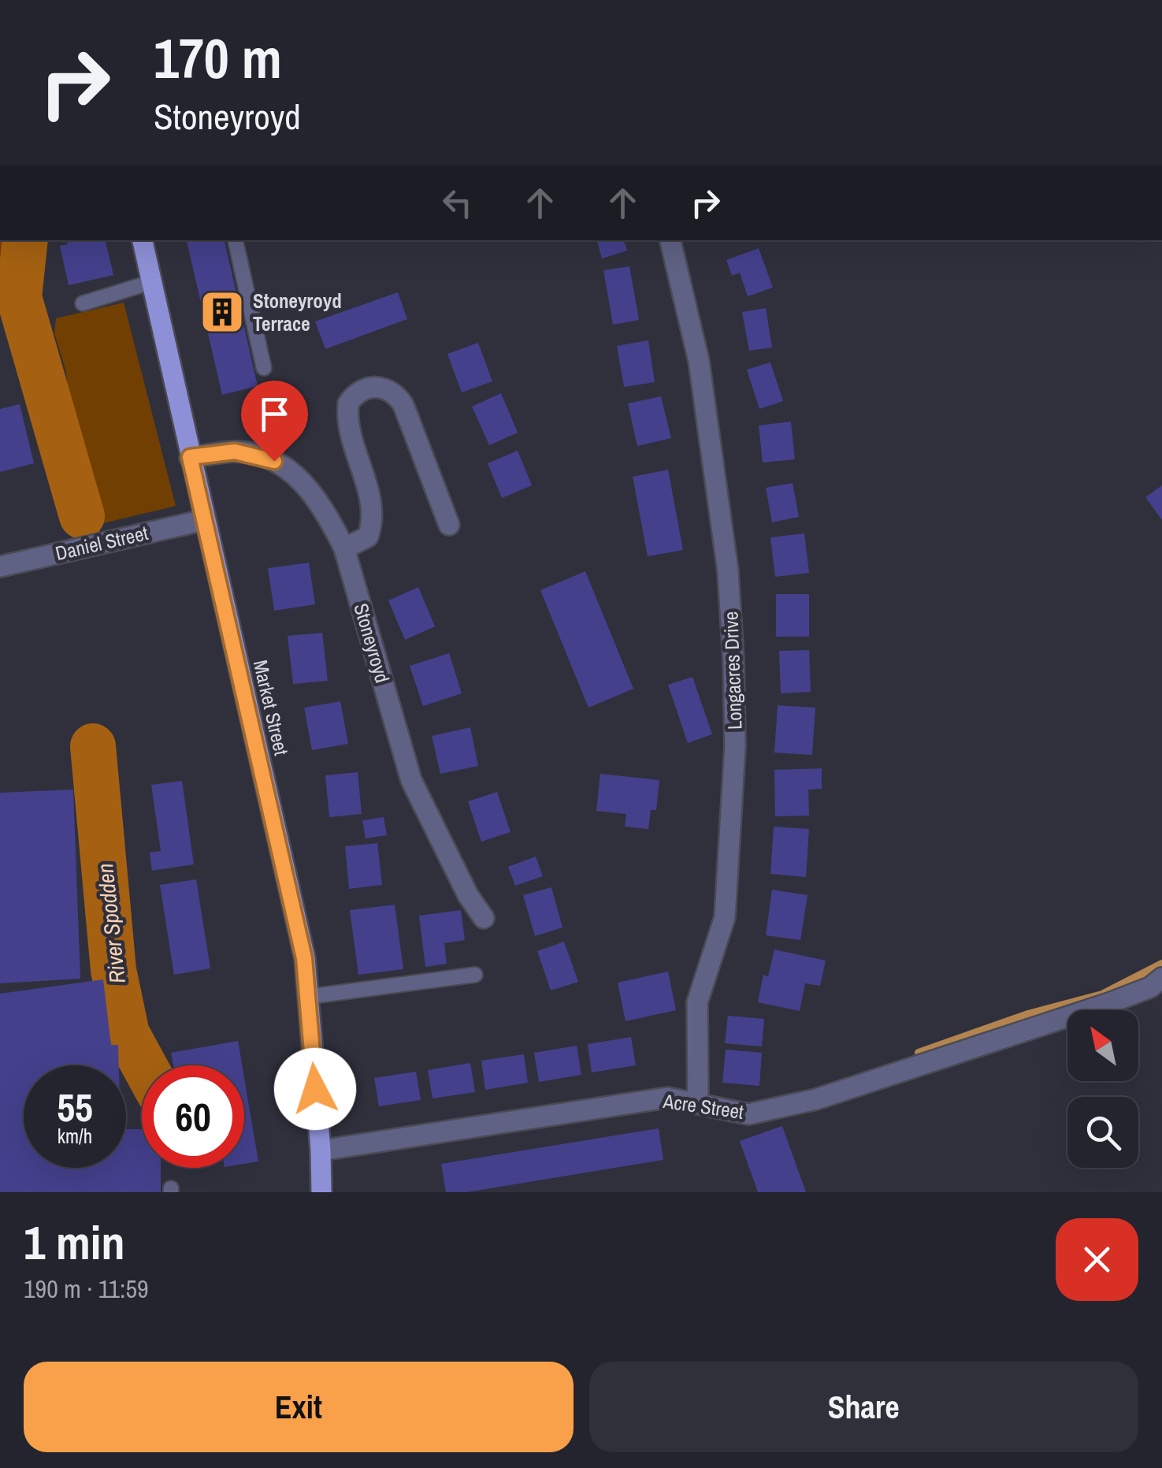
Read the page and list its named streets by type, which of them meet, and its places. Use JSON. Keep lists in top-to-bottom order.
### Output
{
  "streets": {
    "main road": ["Market Street"],
    "street": [
      "Daniel Street",
      "Stoneyroyd",
      "Longacres Drive",
      "Acre Street"
    ]
  },
  "crossings": [
    ["Daniel Street", "Market Street"],
    ["Stoneyroyd", "Market Street"],
    ["Longacres Drive", "Acre Street"],
    ["Market Street", "Acre Street"]
  ],
  "water": ["River Spodden"],
  "places": {
    "building": ["Stoneyroyd Terrace"]
  },
  "north": "top left",
  "page": {
    "turn": ["170 m", "Stoneyroyd"],
    "speed": "55 km/h",
    "limit": "60",
    "heading": ["1 min", "190 m · 11:59"],
    "buttons": ["Exit", "Share"]
  }
}
